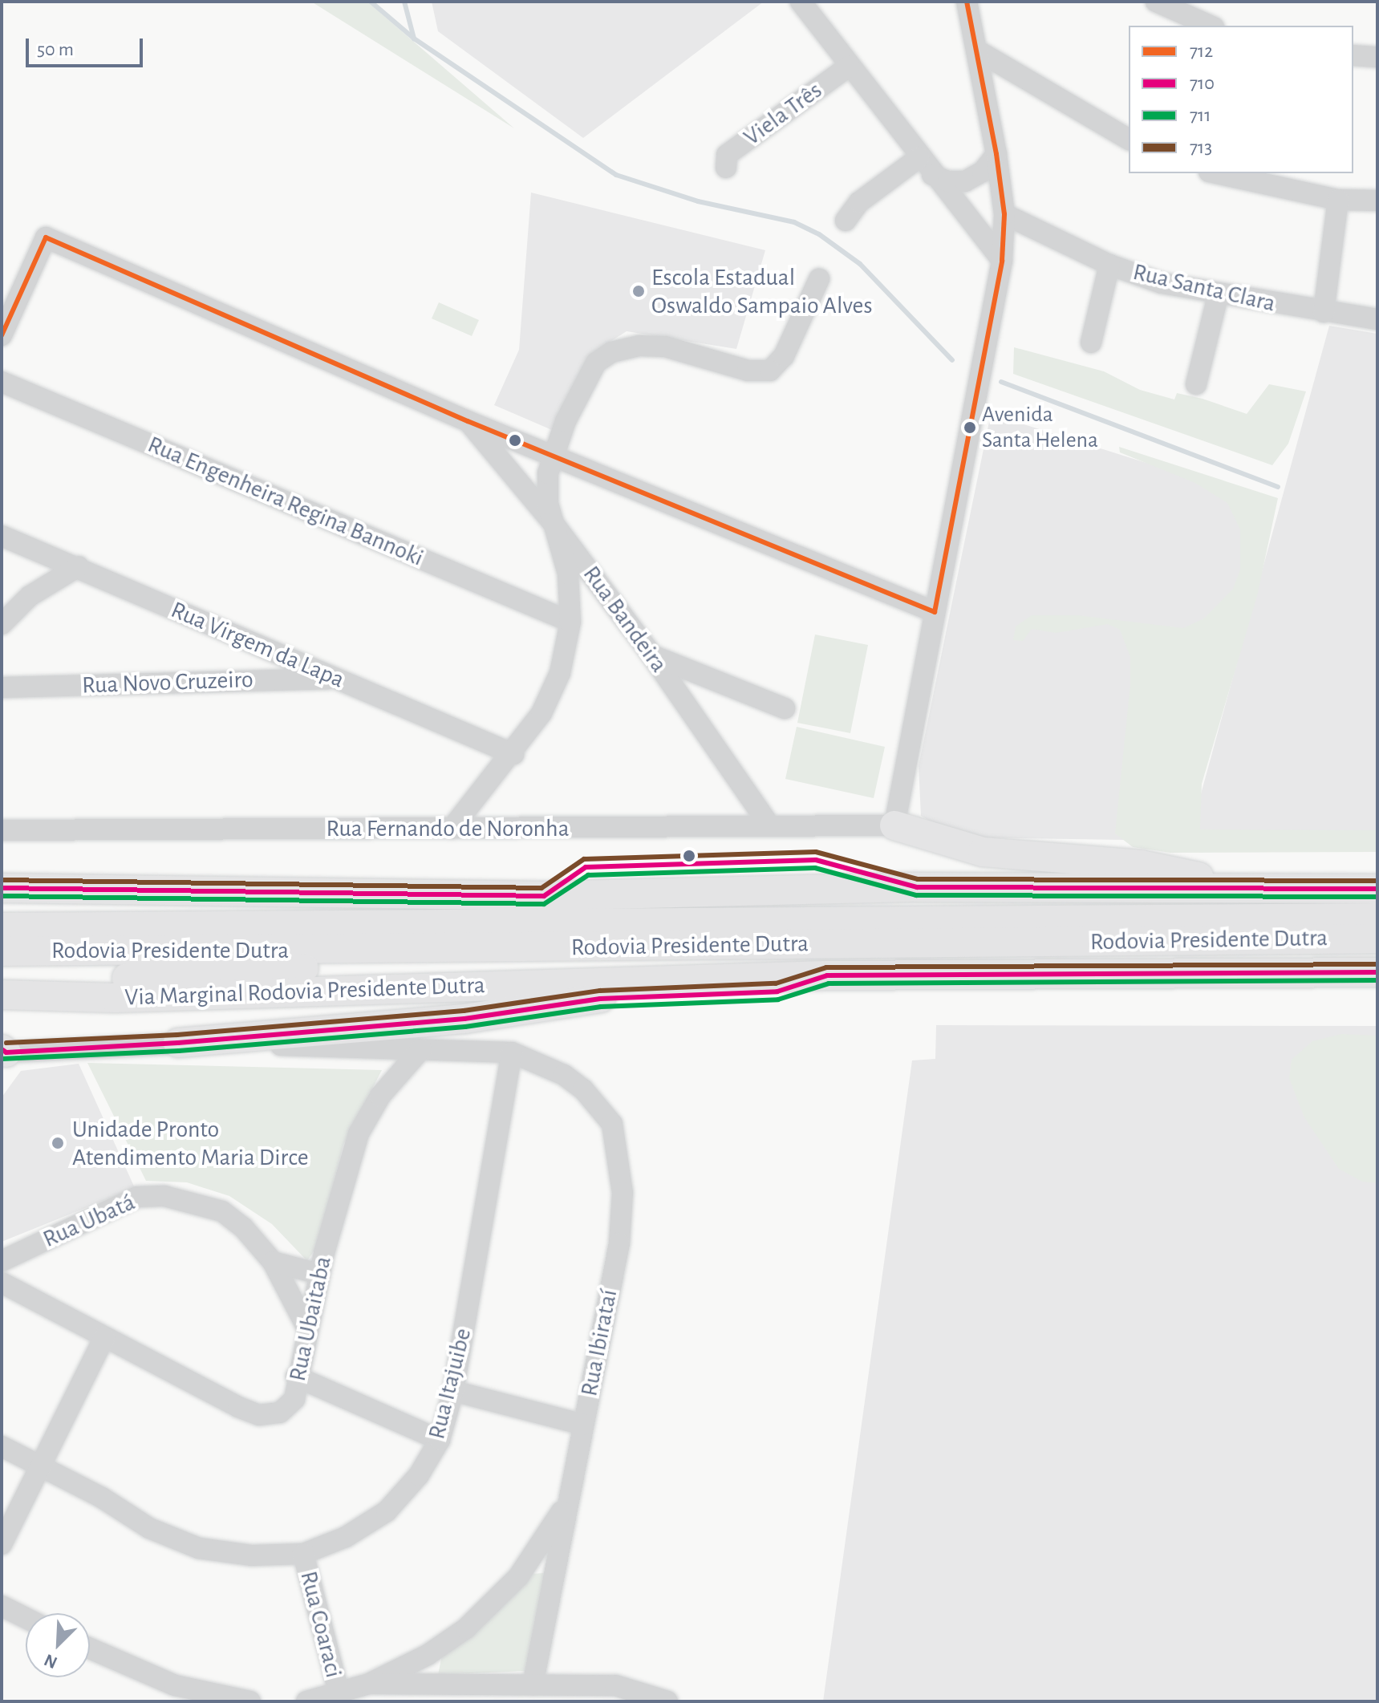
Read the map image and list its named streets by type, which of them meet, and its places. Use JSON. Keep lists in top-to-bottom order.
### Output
{
  "streets": {
    "highway": ["Rodovia Presidente Dutra", "Via Marginal Rodovia Presidente Dutra"],
    "street": [
      "Viela Três",
      "Rua Santa Clara",
      "Rua Engenheira Regina Bannoki",
      "Rua Bandeira",
      "Rua Virgem da Lapa",
      "Rua Novo Cruzeiro",
      "Rua Fernando de Noronha",
      "Rua Ubatá",
      "Rua Ubaitaba",
      "Rua Ibirataí",
      "Rua Itajuibe",
      "Rua Coaraci"
    ]
  },
  "crossings": [
    ["Rua Bandeira", "Rua Fernando de Noronha"],
    ["Rua Virgem da Lapa", "Rua Novo Cruzeiro"],
    ["Rua Ubatá", "Rua Ubaitaba"],
    ["Rua Ibirataí", "Rua Itajuibe"],
    ["Rua Itajuibe", "Rua Coaraci"]
  ],
  "places": ["Escola Estadual Oswaldo Sampaio Alves", "Avenida Santa Helena", "Unidade Pronto Atendimento Maria Dirce"],
  "lines": [
    "transit line 712",
    "transit line 713",
    "transit line 710",
    "transit line 711"
  ],
  "legend": [
    "712",
    "710",
    "711",
    "713"
  ],
  "scale_bar": "50 m",
  "north": "bottom left"
}
